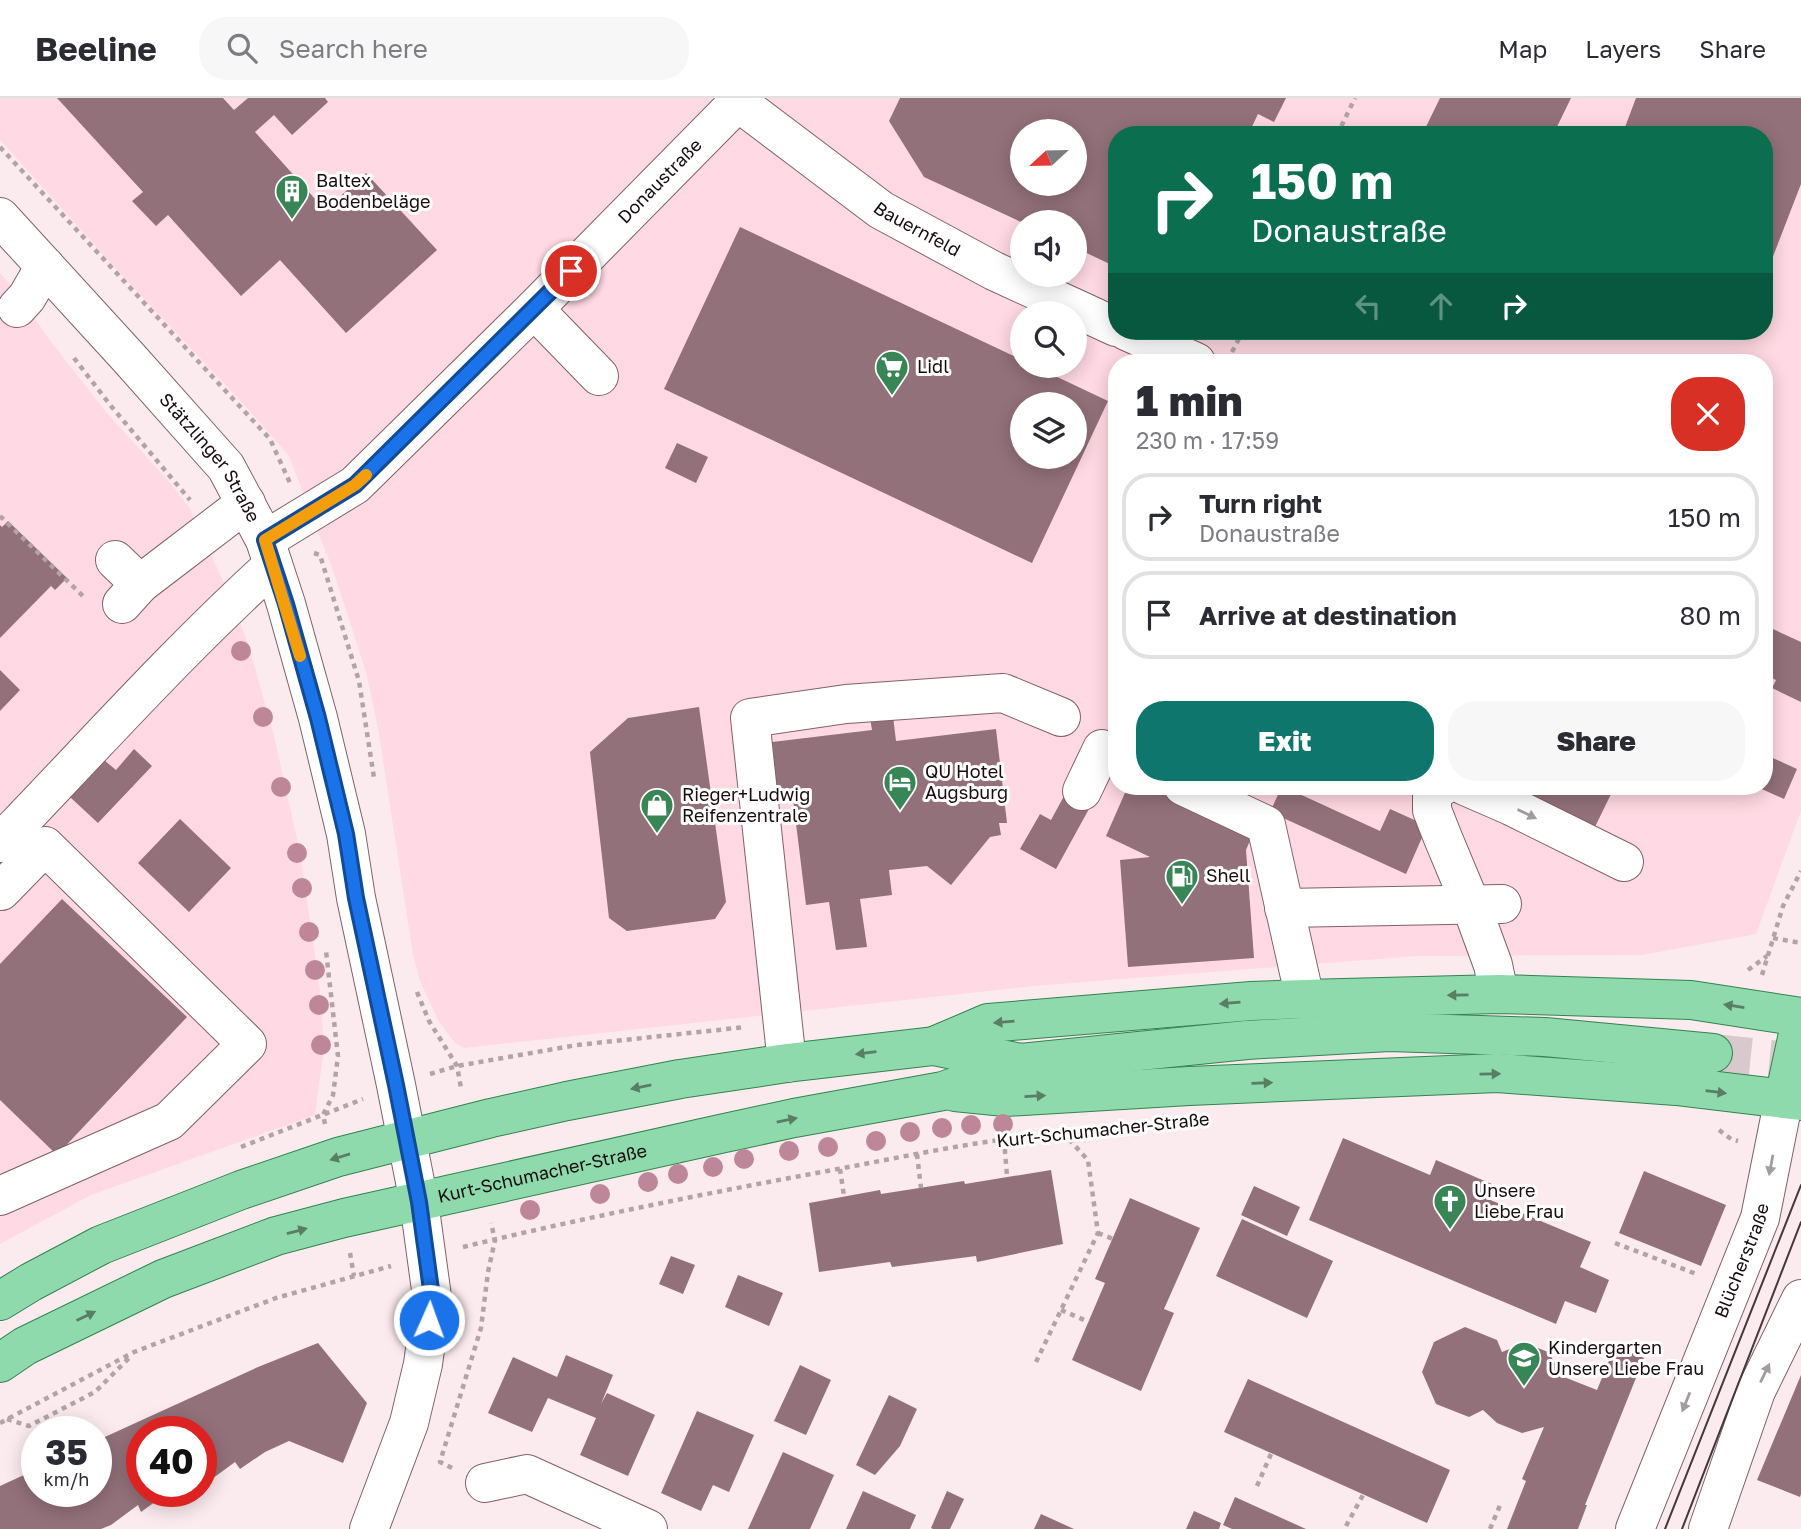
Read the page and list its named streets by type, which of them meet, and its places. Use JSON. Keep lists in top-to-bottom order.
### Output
{
  "streets": {
    "main road": ["Kurt-Schumacher-Straße", "Blücherstraße"],
    "street": ["Donaustraße", "Bauernfeld", "Stätzlinger Straße"]
  },
  "crossings": [
    ["Donaustraße", "Bauernfeld"],
    ["Donaustraße", "Stätzlinger Straße"],
    ["Stätzlinger Straße", "Kurt-Schumacher-Straße"]
  ],
  "one_way": ["Blücherstraße"],
  "places": {
    "building": ["Baltex Bodenbeläge"],
    "supermarket": ["Lidl"],
    "hotel": ["QU Hotel Augsburg"],
    "shop": ["Rieger+Ludwig Reifenzentrale"],
    "fuel station": ["Shell"],
    "church": ["Unsere Liebe Frau"],
    "school or university": ["Kindergarten Unsere Liebe Frau"]
  },
  "north": "left",
  "page": {
    "header": "Beeline",
    "search": "Search here",
    "nav": ["Map", "Layers", "Share"],
    "turn": ["150 m", "Donaustraße"],
    "heading": ["1 min", "230 m · 17:59"],
    "list": [
      {
        "name": "Turn right",
        "note": "Donaustraße",
        "value": "150 m"
      },
      {
        "name": "Arrive at destination",
        "value": "80 m"
      }
    ],
    "buttons": ["Exit", "Share"],
    "speed": "35 km/h",
    "limit": "40"
  }
}
